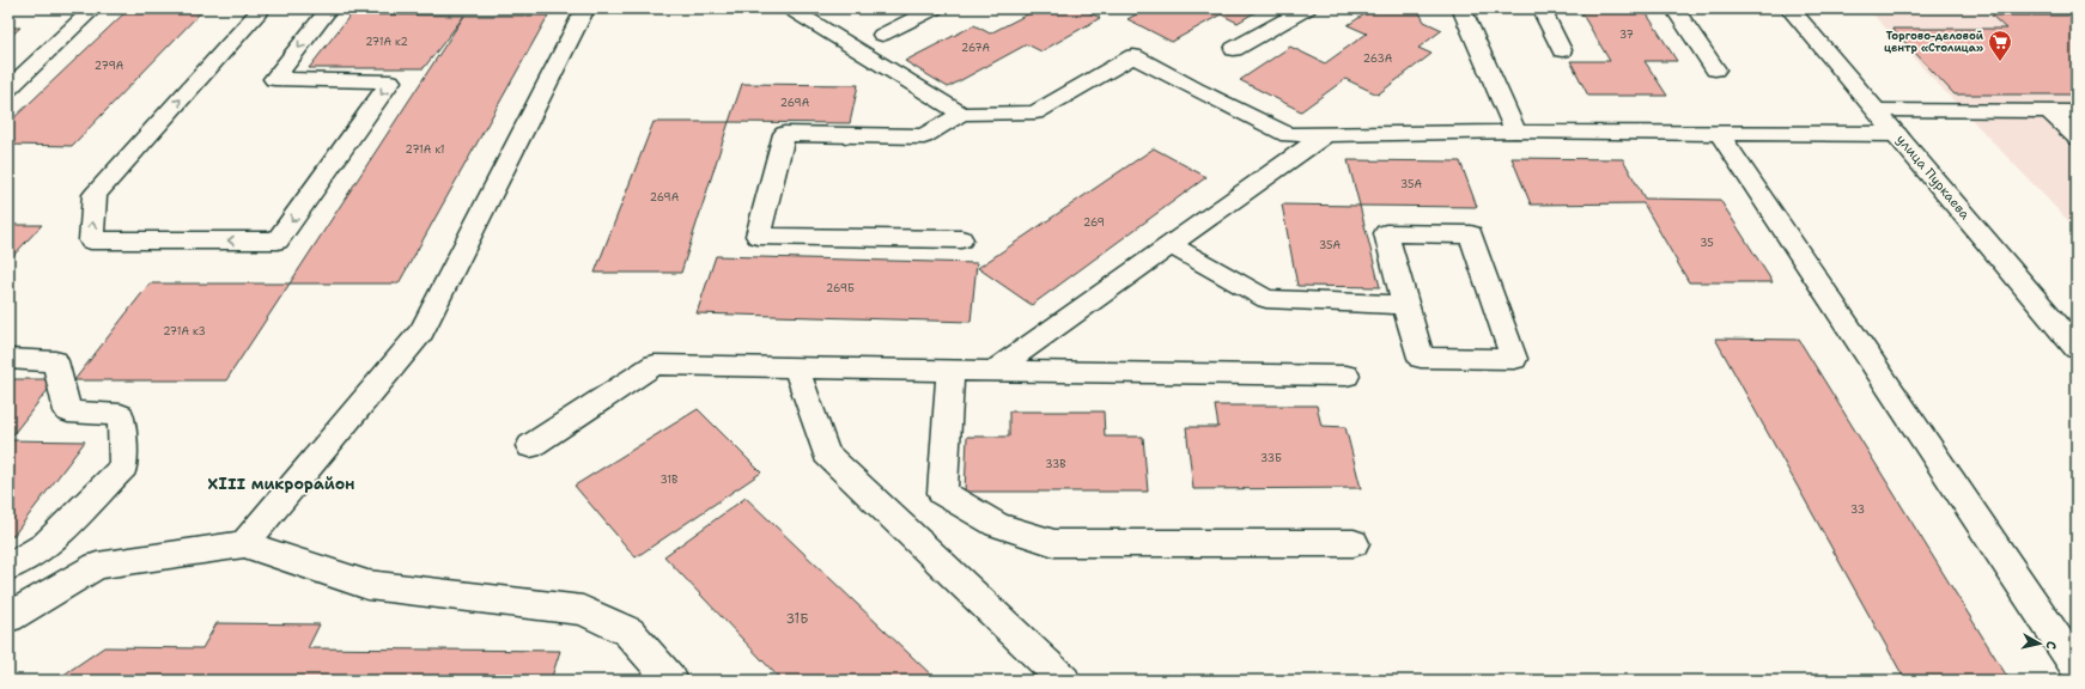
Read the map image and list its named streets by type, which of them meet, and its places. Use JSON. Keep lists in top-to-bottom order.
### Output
{
  "streets": {
    "main road": ["улица Пуркаева"]
  },
  "districts": ["XIII микрорайон"],
  "places": {
    "supermarket": ["Торгово-деловой центр «Столица»"]
  },
  "house_numbers": [
    "37",
    "271А к2",
    "267А",
    "263А",
    "279А",
    "269А",
    "271А к1",
    "35А",
    "269А",
    "269",
    "35",
    "35А",
    "269Б",
    "271А к3",
    "33Б",
    "33В",
    "31В",
    "33",
    "31Б"
  ],
  "north": "right"
}
